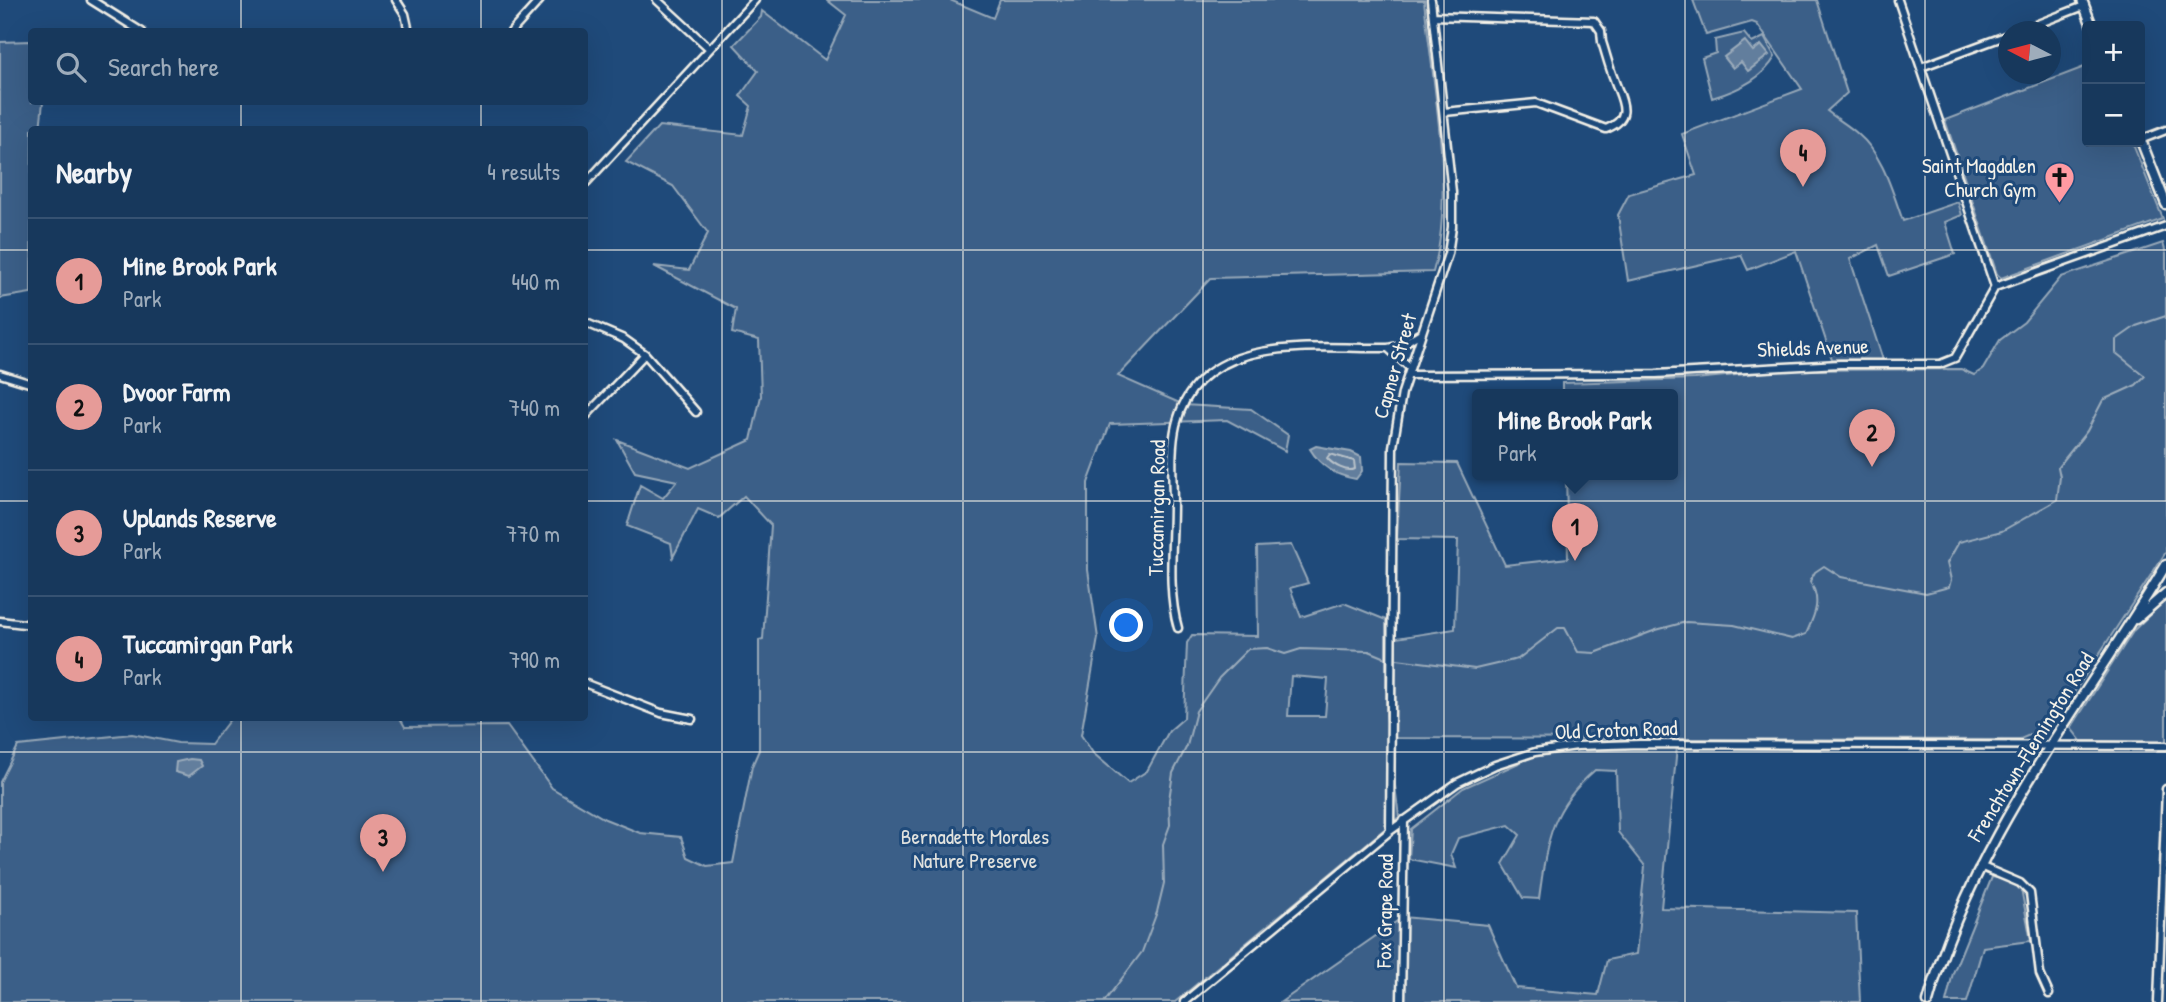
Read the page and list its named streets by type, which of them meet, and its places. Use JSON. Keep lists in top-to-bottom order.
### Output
{
  "streets": {
    "main road": ["Frenchtown-Flemington Road"],
    "street": [
      "Shields Avenue",
      "Capner Street",
      "Tuccamirgan Road",
      "Old Croton Road",
      "Fox Grape Road"
    ]
  },
  "crossings": [
    ["Shields Avenue", "Capner Street"],
    ["Capner Street", "Tuccamirgan Road"],
    ["Capner Street", "Old Croton Road"],
    ["Old Croton Road", "Frenchtown-Flemington Road"],
    ["Old Croton Road", "Fox Grape Road"]
  ],
  "parks": ["Bernadette Morales Nature Preserve"],
  "places": {
    "church": ["Saint Magdalen Church Gym"]
  },
  "north": "left",
  "page": {
    "map_buttons": ["+", "−"],
    "search": "Search here",
    "heading": ["Nearby", "4 results"],
    "pins": [
      "4",
      "2",
      "1",
      "3"
    ],
    "list": [
      {
        "mark": "1",
        "name": "Mine Brook Park",
        "note": "Park",
        "value": "440 m"
      },
      {
        "mark": "2",
        "name": "Dvoor Farm",
        "note": "Park",
        "value": "740 m"
      },
      {
        "mark": "3",
        "name": "Uplands Reserve",
        "note": "Park",
        "value": "770 m"
      },
      {
        "mark": "4",
        "name": "Tuccamirgan Park",
        "note": "Park",
        "value": "790 m"
      }
    ],
    "popup": ["Mine Brook Park", "Park"]
  }
}
